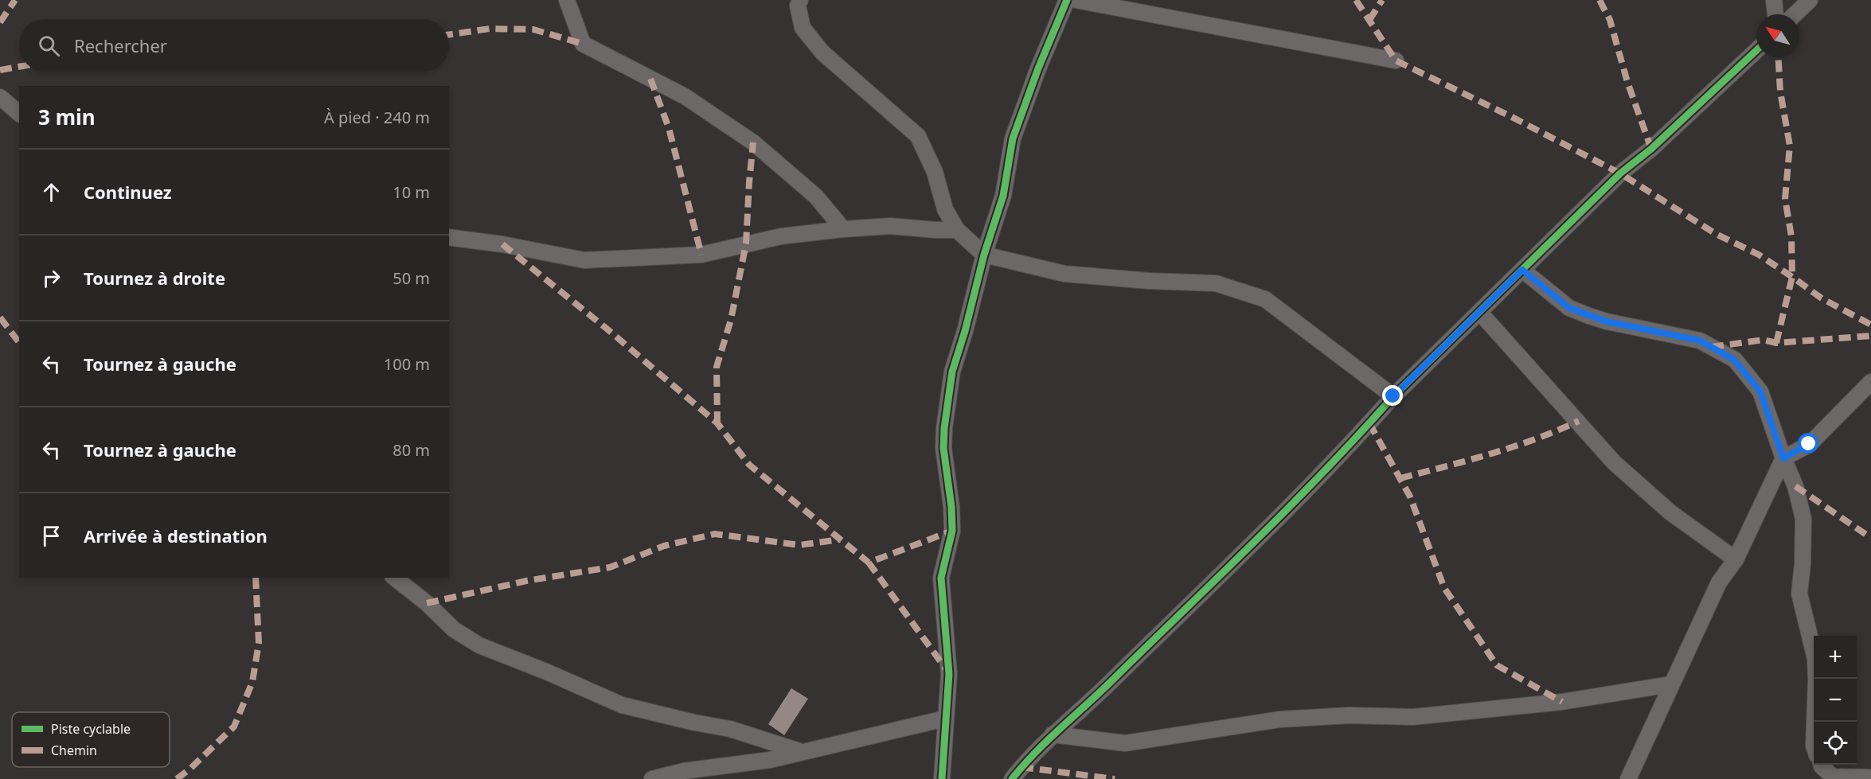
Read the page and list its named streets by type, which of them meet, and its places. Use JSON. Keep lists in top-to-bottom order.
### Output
{
  "legend": ["Piste cyclable", "Chemin"],
  "north": "top left",
  "page": {
    "search": "Rechercher",
    "heading": ["3 min", "À pied · 240 m"],
    "list": [
      ["Continuez", "10 m"],
      ["Tournez à droite", "50 m"],
      ["Tournez à gauche", "100 m"],
      ["Tournez à gauche", "80 m"],
      "Arrivée à destination"
    ],
    "map_buttons": ["+", "−"]
  }
}
